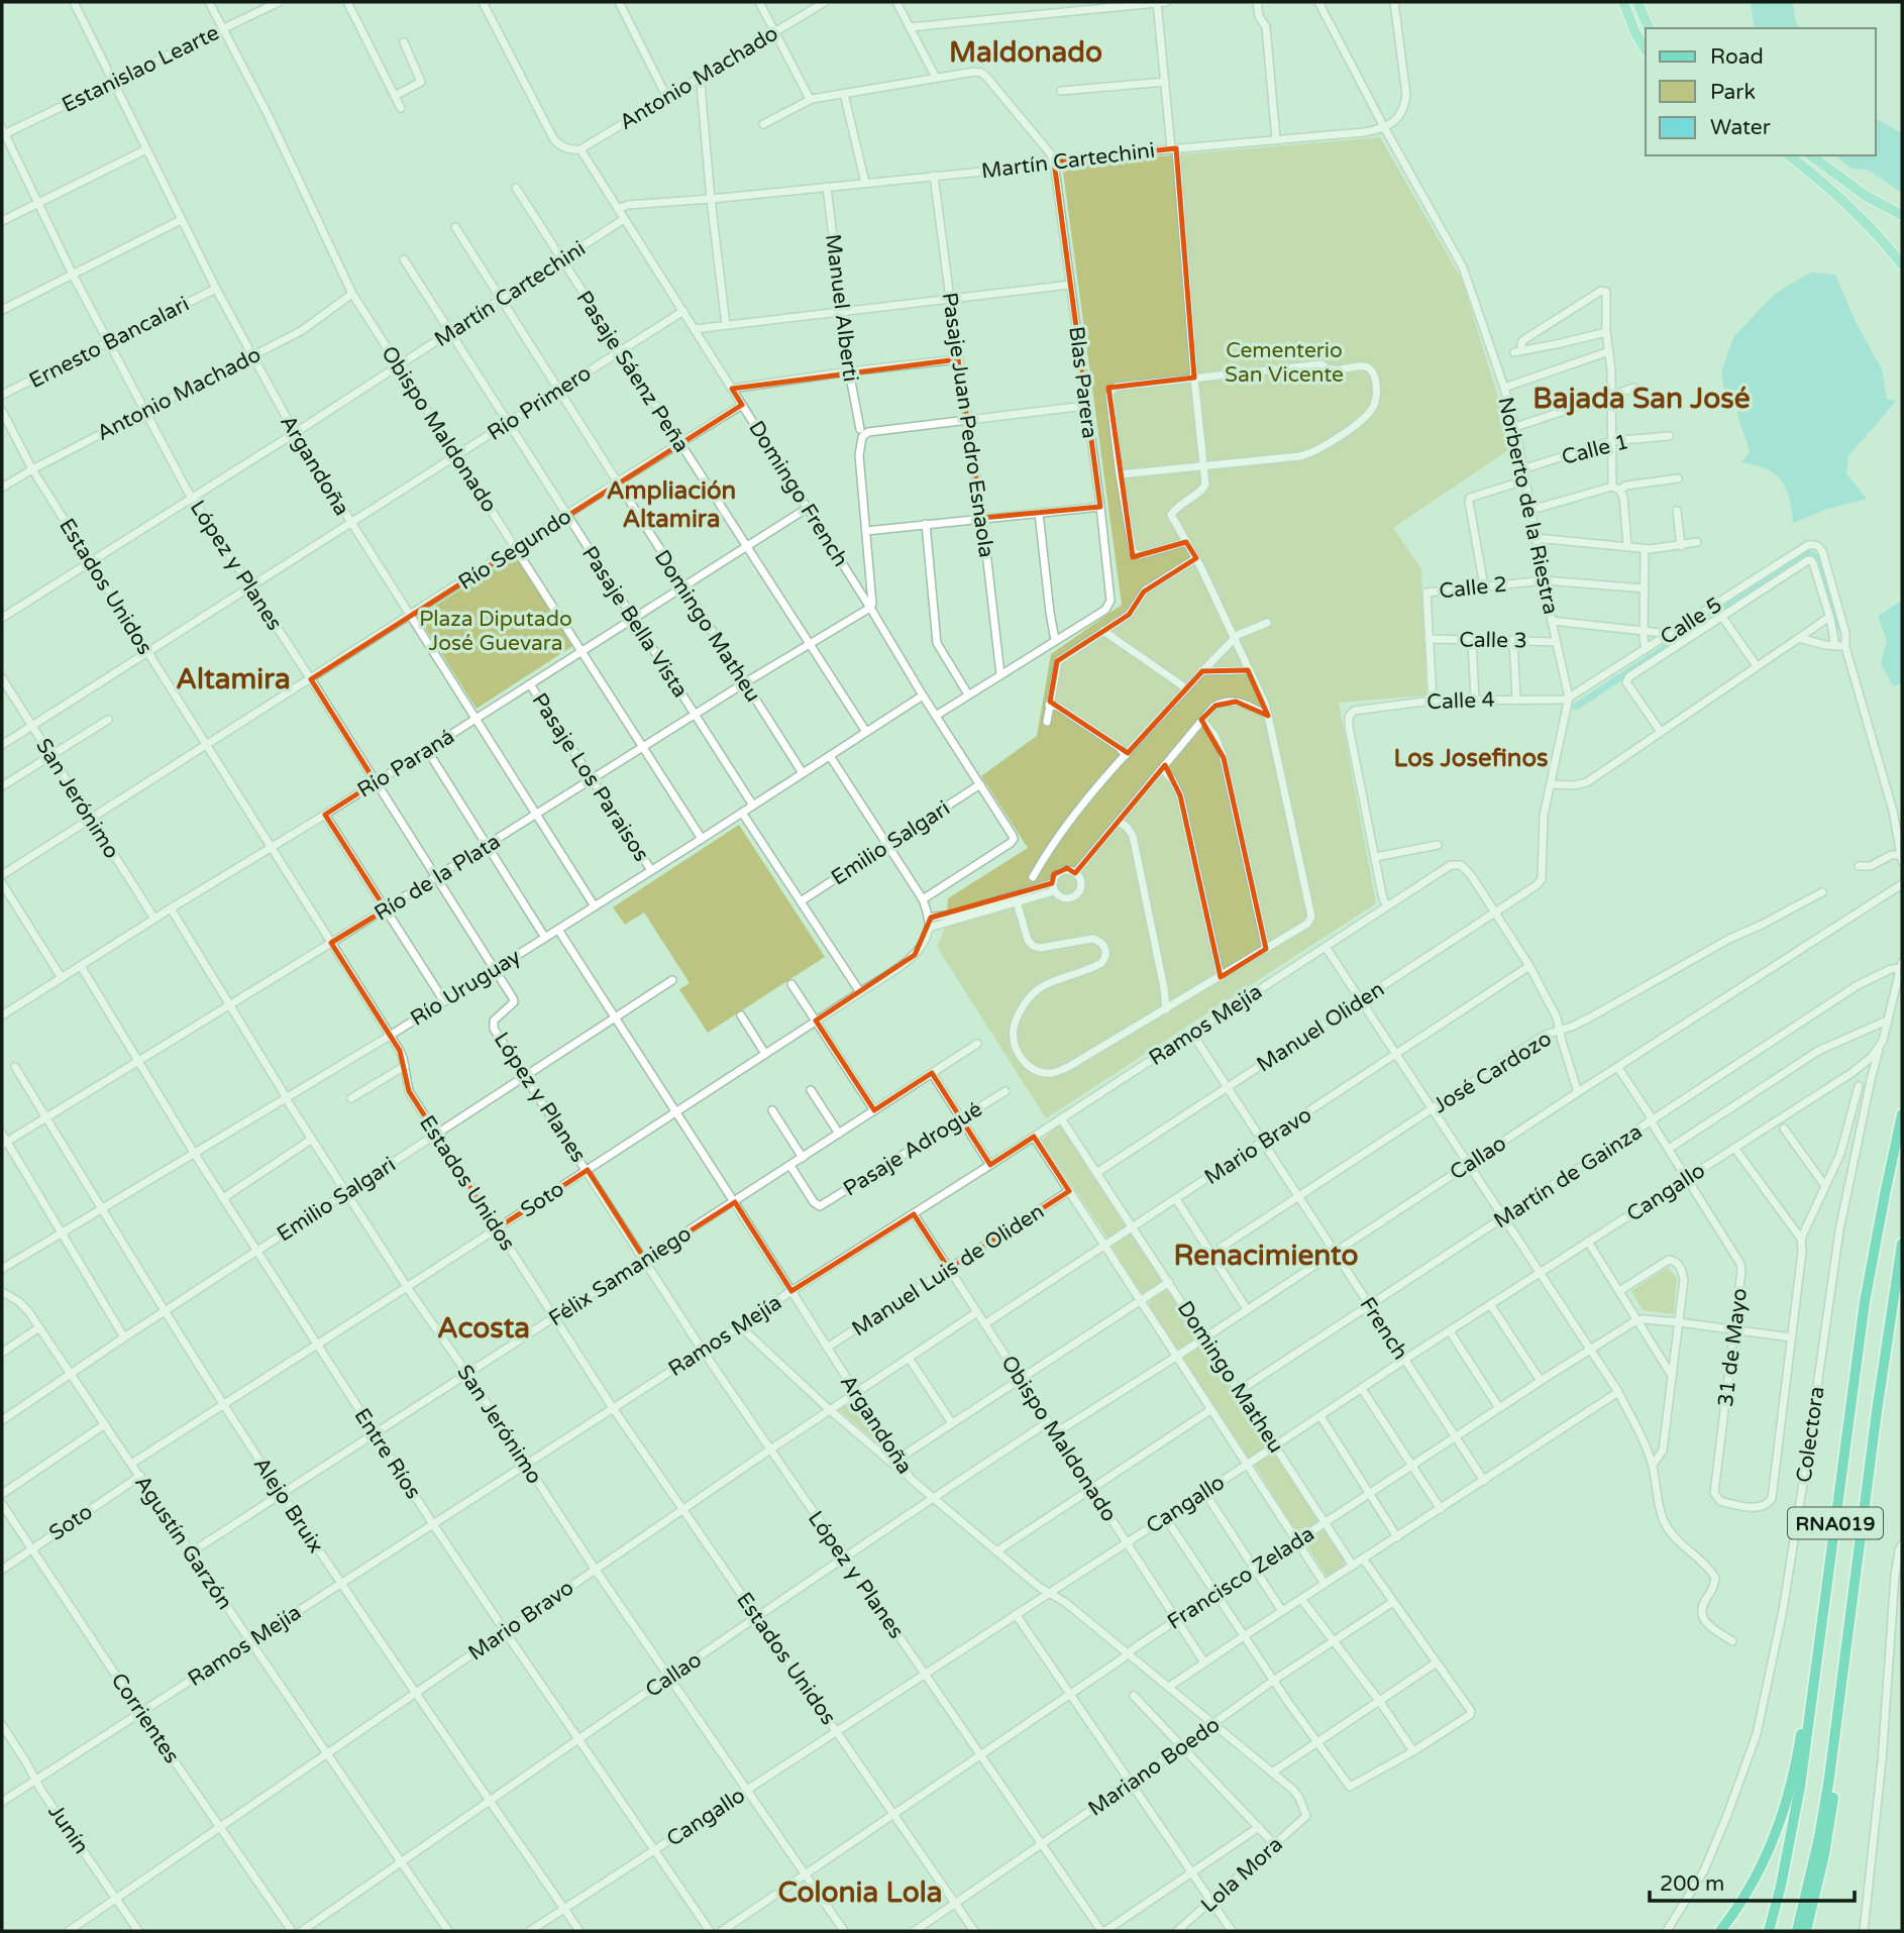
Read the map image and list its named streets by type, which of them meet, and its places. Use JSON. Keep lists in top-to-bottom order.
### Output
{
  "streets": {
    "highway": ["RNA019"],
    "street": [
      "Estanislao Learte",
      "Antonio Machado",
      "Martín Cartechini",
      "Manuel Alberti",
      "Ernesto Bancalari",
      "Pasaje Sáenz Peña",
      "Blas Parera",
      "Río Primero",
      "Pasaje Juan Pedro Esnaola",
      "Obispo Maldonado",
      "Calle 1",
      "Argandoña",
      "Domingo French",
      "Norberto de la Riestra",
      "Río Segundo",
      "López y Planes",
      "Estados Unidos",
      "Calle 2",
      "Calle 5",
      "Pasaje Bella Vista",
      "Domingo Matheu",
      "Calle 3",
      "Calle 4",
      "Río Paraná",
      "Pasaje Los Paraisos",
      "San Jerónimo",
      "Emilio Salgari",
      "Río de la Plata",
      "Río Uruguay",
      "Ramos Mejía",
      "Manuel Oliden",
      "José Cardozo",
      "Mario Bravo",
      "Pasaje Adrogué",
      "Callao",
      "Martín de Gainza",
      "Cangallo",
      "Soto",
      "Manuel Luis de Oliden",
      "Félix Samaniego",
      "French",
      "31 de Mayo",
      "Colectora",
      "Entre Ríos",
      "Alejo Bruix",
      "Agustín Garzón",
      "Francisco Zelada",
      "Corrientes",
      "Mariano Boedo",
      "Junín",
      "Lola Mora"
    ]
  },
  "crossings": [
    ["Estanislao Learte", "Obispo Maldonado"],
    ["Estanislao Learte", "Argandoña"],
    ["Estanislao Learte", "López y Planes"],
    ["Antonio Machado", "Obispo Maldonado"],
    ["Antonio Machado", "Argandoña"],
    ["Antonio Machado", "Domingo French"],
    ["Antonio Machado", "López y Planes"],
    ["Antonio Machado", "Estados Unidos"],
    ["Martín Cartechini", "Manuel Alberti"],
    ["Martín Cartechini", "Pasaje Sáenz Peña"],
    ["Martín Cartechini", "Blas Parera"],
    ["Martín Cartechini", "Pasaje Juan Pedro Esnaola"],
    ["Martín Cartechini", "Obispo Maldonado"],
    ["Martín Cartechini", "Argandoña"],
    ["Martín Cartechini", "Domingo French"],
    ["Martín Cartechini", "Norberto de la Riestra"],
    ["Martín Cartechini", "López y Planes"],
    ["Martín Cartechini", "Estados Unidos"],
    ["Martín Cartechini", "Pasaje Bella Vista"],
    ["Martín Cartechini", "Domingo Matheu"],
    ["Manuel Alberti", "Domingo French"],
    ["Manuel Alberti", "Río de la Plata"],
    ["Ernesto Bancalari", "Argandoña"],
    ["Ernesto Bancalari", "López y Planes"],
    ["Pasaje Sáenz Peña", "Río Primero"],
    ["Pasaje Sáenz Peña", "Río Segundo"],
    ["Pasaje Sáenz Peña", "Río Paraná"],
    ["Pasaje Sáenz Peña", "Río de la Plata"],
    ["Pasaje Sáenz Peña", "Río Uruguay"],
    ["Río Primero", "Obispo Maldonado"],
    ["Río Primero", "Argandoña"],
    ["Río Primero", "Domingo French"],
    ["Río Primero", "López y Planes"],
    ["Río Primero", "Estados Unidos"],
    ["Río Primero", "Pasaje Bella Vista"],
    ["Río Primero", "Domingo Matheu"],
    ["Río Primero", "San Jerónimo"],
    ["Obispo Maldonado", "Río Segundo"],
    ["Obispo Maldonado", "Río Paraná"],
    ["Obispo Maldonado", "Río de la Plata"],
    ["Obispo Maldonado", "Río Uruguay"],
    ["Obispo Maldonado", "Ramos Mejía"],
    ["Obispo Maldonado", "Mario Bravo"],
    ["Obispo Maldonado", "Callao"],
    ["Obispo Maldonado", "Cangallo"],
    ["Obispo Maldonado", "Manuel Luis de Oliden"],
    ["Obispo Maldonado", "Francisco Zelada"],
    ["Calle 1", "Norberto de la Riestra"],
    ["Argandoña", "Río Segundo"],
    ["Argandoña", "Río Paraná"],
    ["Argandoña", "Emilio Salgari"],
    ["Argandoña", "Río de la Plata"],
    ["Argandoña", "Río Uruguay"],
    ["Argandoña", "Ramos Mejía"],
    ["Argandoña", "Mario Bravo"],
    ["Argandoña", "Callao"],
    ["Argandoña", "Cangallo"],
    ["Argandoña", "Soto"],
    ["Argandoña", "Manuel Luis de Oliden"],
    ["Argandoña", "Félix Samaniego"],
    ["Argandoña", "Francisco Zelada"],
    ["Argandoña", "Mariano Boedo"],
    ["Argandoña", "Lola Mora"],
    ["Domingo French", "Río Segundo"],
    ["Domingo French", "Río Paraná"],
    ["Domingo French", "Emilio Salgari"],
    ["Domingo French", "Río de la Plata"],
    ["Domingo French", "Río Uruguay"],
    ["Norberto de la Riestra", "Calle 2"],
    ["Norberto de la Riestra", "Calle 5"],
    ["Norberto de la Riestra", "Calle 3"],
    ["Norberto de la Riestra", "Calle 4"],
    ["Norberto de la Riestra", "Manuel Oliden"],
    ["Río Segundo", "López y Planes"],
    ["Río Segundo", "Estados Unidos"],
    ["Río Segundo", "Pasaje Bella Vista"],
    ["Río Segundo", "Domingo Matheu"],
    ["Río Segundo", "San Jerónimo"],
    ["López y Planes", "Río Paraná"],
    ["López y Planes", "Emilio Salgari"],
    ["López y Planes", "Río de la Plata"],
    ["López y Planes", "Río Uruguay"],
    ["López y Planes", "Ramos Mejía"],
    ["López y Planes", "Mario Bravo"],
    ["López y Planes", "Callao"],
    ["López y Planes", "Cangallo"],
    ["López y Planes", "Soto"],
    ["López y Planes", "Félix Samaniego"],
    ["López y Planes", "Francisco Zelada"],
    ["López y Planes", "Mariano Boedo"],
    ["Estados Unidos", "Río Paraná"],
    ["Estados Unidos", "Emilio Salgari"],
    ["Estados Unidos", "Río de la Plata"],
    ["Estados Unidos", "Río Uruguay"],
    ["Estados Unidos", "Ramos Mejía"],
    ["Estados Unidos", "Mario Bravo"],
    ["Estados Unidos", "Callao"],
    ["Estados Unidos", "Cangallo"],
    ["Estados Unidos", "Soto"],
    ["Estados Unidos", "Félix Samaniego"],
    ["Estados Unidos", "Francisco Zelada"],
    ["Estados Unidos", "Mariano Boedo"],
    ["Calle 2", "Calle 3"],
    ["Calle 5", "Calle 4"],
    ["Pasaje Bella Vista", "Río Paraná"],
    ["Pasaje Bella Vista", "Río de la Plata"],
    ["Pasaje Bella Vista", "Río Uruguay"],
    ["Domingo Matheu", "Río Paraná"],
    ["Domingo Matheu", "Río de la Plata"],
    ["Domingo Matheu", "Río Uruguay"],
    ["Domingo Matheu", "Ramos Mejía"],
    ["Domingo Matheu", "Manuel Oliden"],
    ["Domingo Matheu", "Mario Bravo"],
    ["Domingo Matheu", "Callao"],
    ["Domingo Matheu", "Martín de Gainza"],
    ["Domingo Matheu", "Cangallo"],
    ["Domingo Matheu", "Manuel Luis de Oliden"],
    ["Domingo Matheu", "Francisco Zelada"],
    ["Río Paraná", "Pasaje Los Paraisos"],
    ["Río Paraná", "San Jerónimo"],
    ["Río Paraná", "Entre Ríos"],
    ["Pasaje Los Paraisos", "Río de la Plata"],
    ["Pasaje Los Paraisos", "Río Uruguay"],
    ["San Jerónimo", "Emilio Salgari"],
    ["San Jerónimo", "Río de la Plata"],
    ["San Jerónimo", "Río Uruguay"],
    ["San Jerónimo", "Ramos Mejía"],
    ["San Jerónimo", "Mario Bravo"],
    ["San Jerónimo", "Callao"],
    ["San Jerónimo", "Cangallo"],
    ["San Jerónimo", "Soto"],
    ["San Jerónimo", "Félix Samaniego"],
    ["San Jerónimo", "Francisco Zelada"],
    ["Emilio Salgari", "Entre Ríos"],
    ["Emilio Salgari", "Alejo Bruix"],
    ["Emilio Salgari", "Agustín Garzón"],
    ["Río de la Plata", "Entre Ríos"],
    ["Río de la Plata", "Alejo Bruix"],
    ["Río Uruguay", "Entre Ríos"],
    ["Río Uruguay", "Alejo Bruix"],
    ["Ramos Mejía", "Manuel Oliden"],
    ["Ramos Mejía", "French"],
    ["Ramos Mejía", "Entre Ríos"],
    ["Ramos Mejía", "Alejo Bruix"],
    ["Ramos Mejía", "Agustín Garzón"],
    ["Ramos Mejía", "Corrientes"],
    ["Ramos Mejía", "Junín"],
    ["Manuel Oliden", "French"],
    ["José Cardozo", "French"],
    ["Mario Bravo", "French"],
    ["Mario Bravo", "Entre Ríos"],
    ["Mario Bravo", "Alejo Bruix"],
    ["Mario Bravo", "Agustín Garzón"],
    ["Mario Bravo", "Corrientes"],
    ["Mario Bravo", "Junín"],
    ["Pasaje Adrogué", "Félix Samaniego"],
    ["Callao", "French"],
    ["Callao", "31 de Mayo"],
    ["Callao", "Entre Ríos"],
    ["Callao", "Alejo Bruix"],
    ["Callao", "Agustín Garzón"],
    ["Martín de Gainza", "French"],
    ["Martín de Gainza", "31 de Mayo"],
    ["Martín de Gainza", "Colectora"],
    ["Cangallo", "French"],
    ["Cangallo", "31 de Mayo"],
    ["Cangallo", "Colectora"],
    ["Cangallo", "Entre Ríos"],
    ["Cangallo", "Alejo Bruix"],
    ["Soto", "Entre Ríos"],
    ["Soto", "Alejo Bruix"],
    ["Soto", "Agustín Garzón"],
    ["Soto", "Corrientes"],
    ["Félix Samaniego", "Entre Ríos"],
    ["Félix Samaniego", "Alejo Bruix"],
    ["Félix Samaniego", "Agustín Garzón"],
    ["French", "Francisco Zelada"]
  ],
  "districts": [
    "Maldonado",
    "Bajada San José",
    "Ampliación Altamira",
    "Altamira",
    "Los Josefinos",
    "Renacimiento",
    "Acosta",
    "Colonia Lola"
  ],
  "parks": ["Cementerio San Vicente", "Plaza Diputado José Guevara"],
  "legend": ["Road", "Park", "Water"],
  "scale_bar": "200 m"
}
